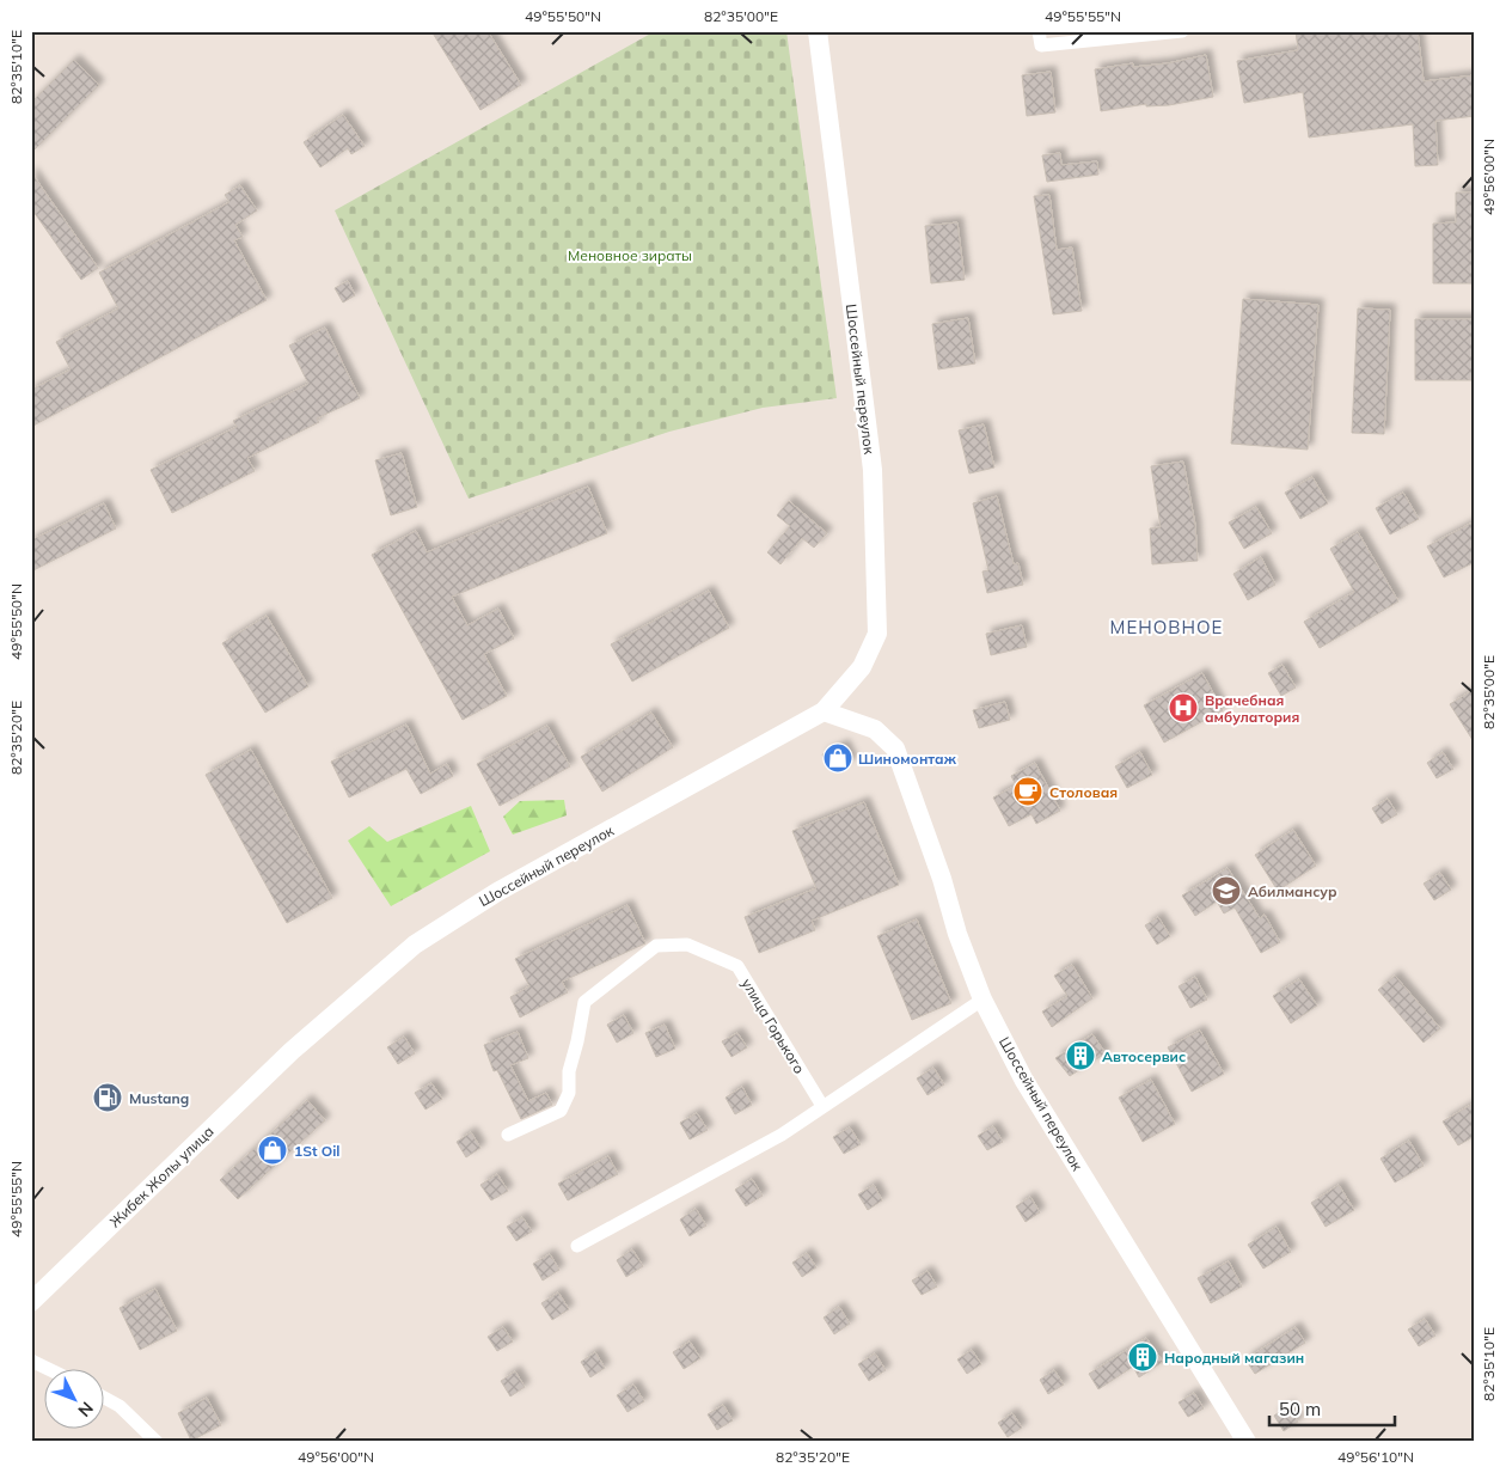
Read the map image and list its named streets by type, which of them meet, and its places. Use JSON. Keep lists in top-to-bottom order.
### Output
{
  "streets": {
    "main road": ["Шоссейный переулок", "Жибек Жолы улица"],
    "street": ["улица Горького"]
  },
  "crossings": [
    ["Шоссейный переулок", "Жибек Жолы улица"]
  ],
  "districts": ["МЕНОВНОЕ"],
  "parks": ["Меновное зираты"],
  "places": {
    "hospital": ["Врачебная амбулатория"],
    "shop": ["Шиномонтаж", "1St Oil"],
    "cafe": ["Столовая"],
    "school or university": ["Абилмансур"],
    "building": ["Автосервис", "Народный магазин"],
    "fuel station": ["Mustang"]
  },
  "scale_bar": "50 m",
  "north": "bottom right",
  "coordinates": [
    "49°55'50\"N",
    "82°35'00\"E",
    "49°55'55\"N",
    "82°35'10\"E",
    "49°56'00\"N",
    "82°35'20\"E",
    "49°56'10\"N"
  ]
}
